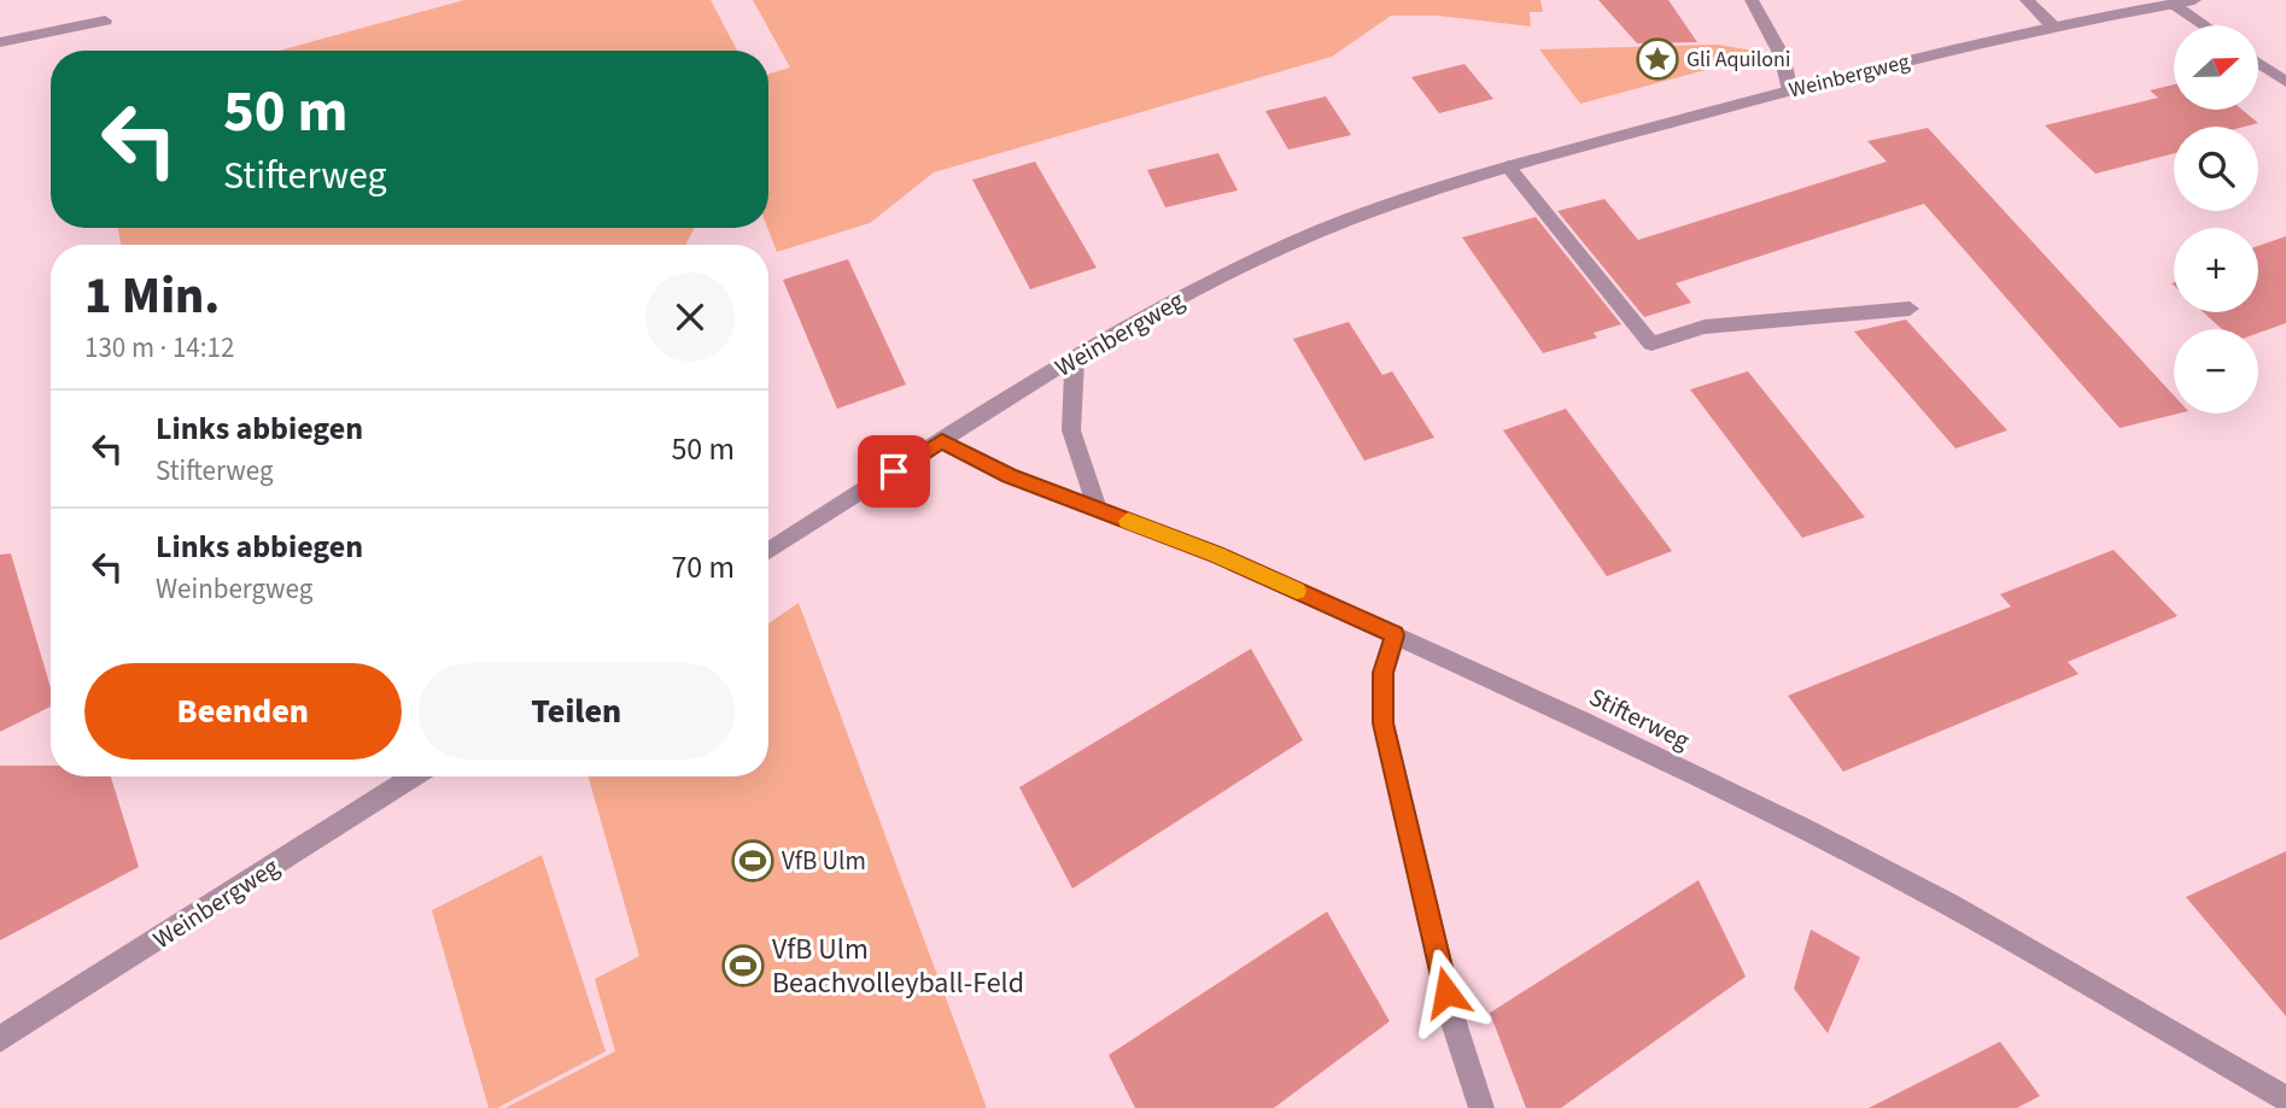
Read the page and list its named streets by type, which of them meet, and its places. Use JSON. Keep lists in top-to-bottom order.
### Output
{
  "streets": {
    "street": ["Weinbergweg", "Stifterweg"]
  },
  "crossings": [
    ["Weinbergweg", "Stifterweg"]
  ],
  "places": {
    "place": ["Gli Aquiloni"],
    "sports": ["VfB Ulm", "VfB Ulm Beachvolleyball-Feld"]
  },
  "north": "right",
  "page": {
    "map_buttons": ["+", "−"],
    "turn": ["50 m", "Stifterweg"],
    "heading": ["1 Min.", "130 m · 14:12"],
    "list": [
      {
        "name": "Links abbiegen",
        "note": "Stifterweg",
        "value": "50 m"
      },
      {
        "name": "Links abbiegen",
        "note": "Weinbergweg",
        "value": "70 m"
      }
    ],
    "buttons": ["Beenden", "Teilen"]
  }
}
